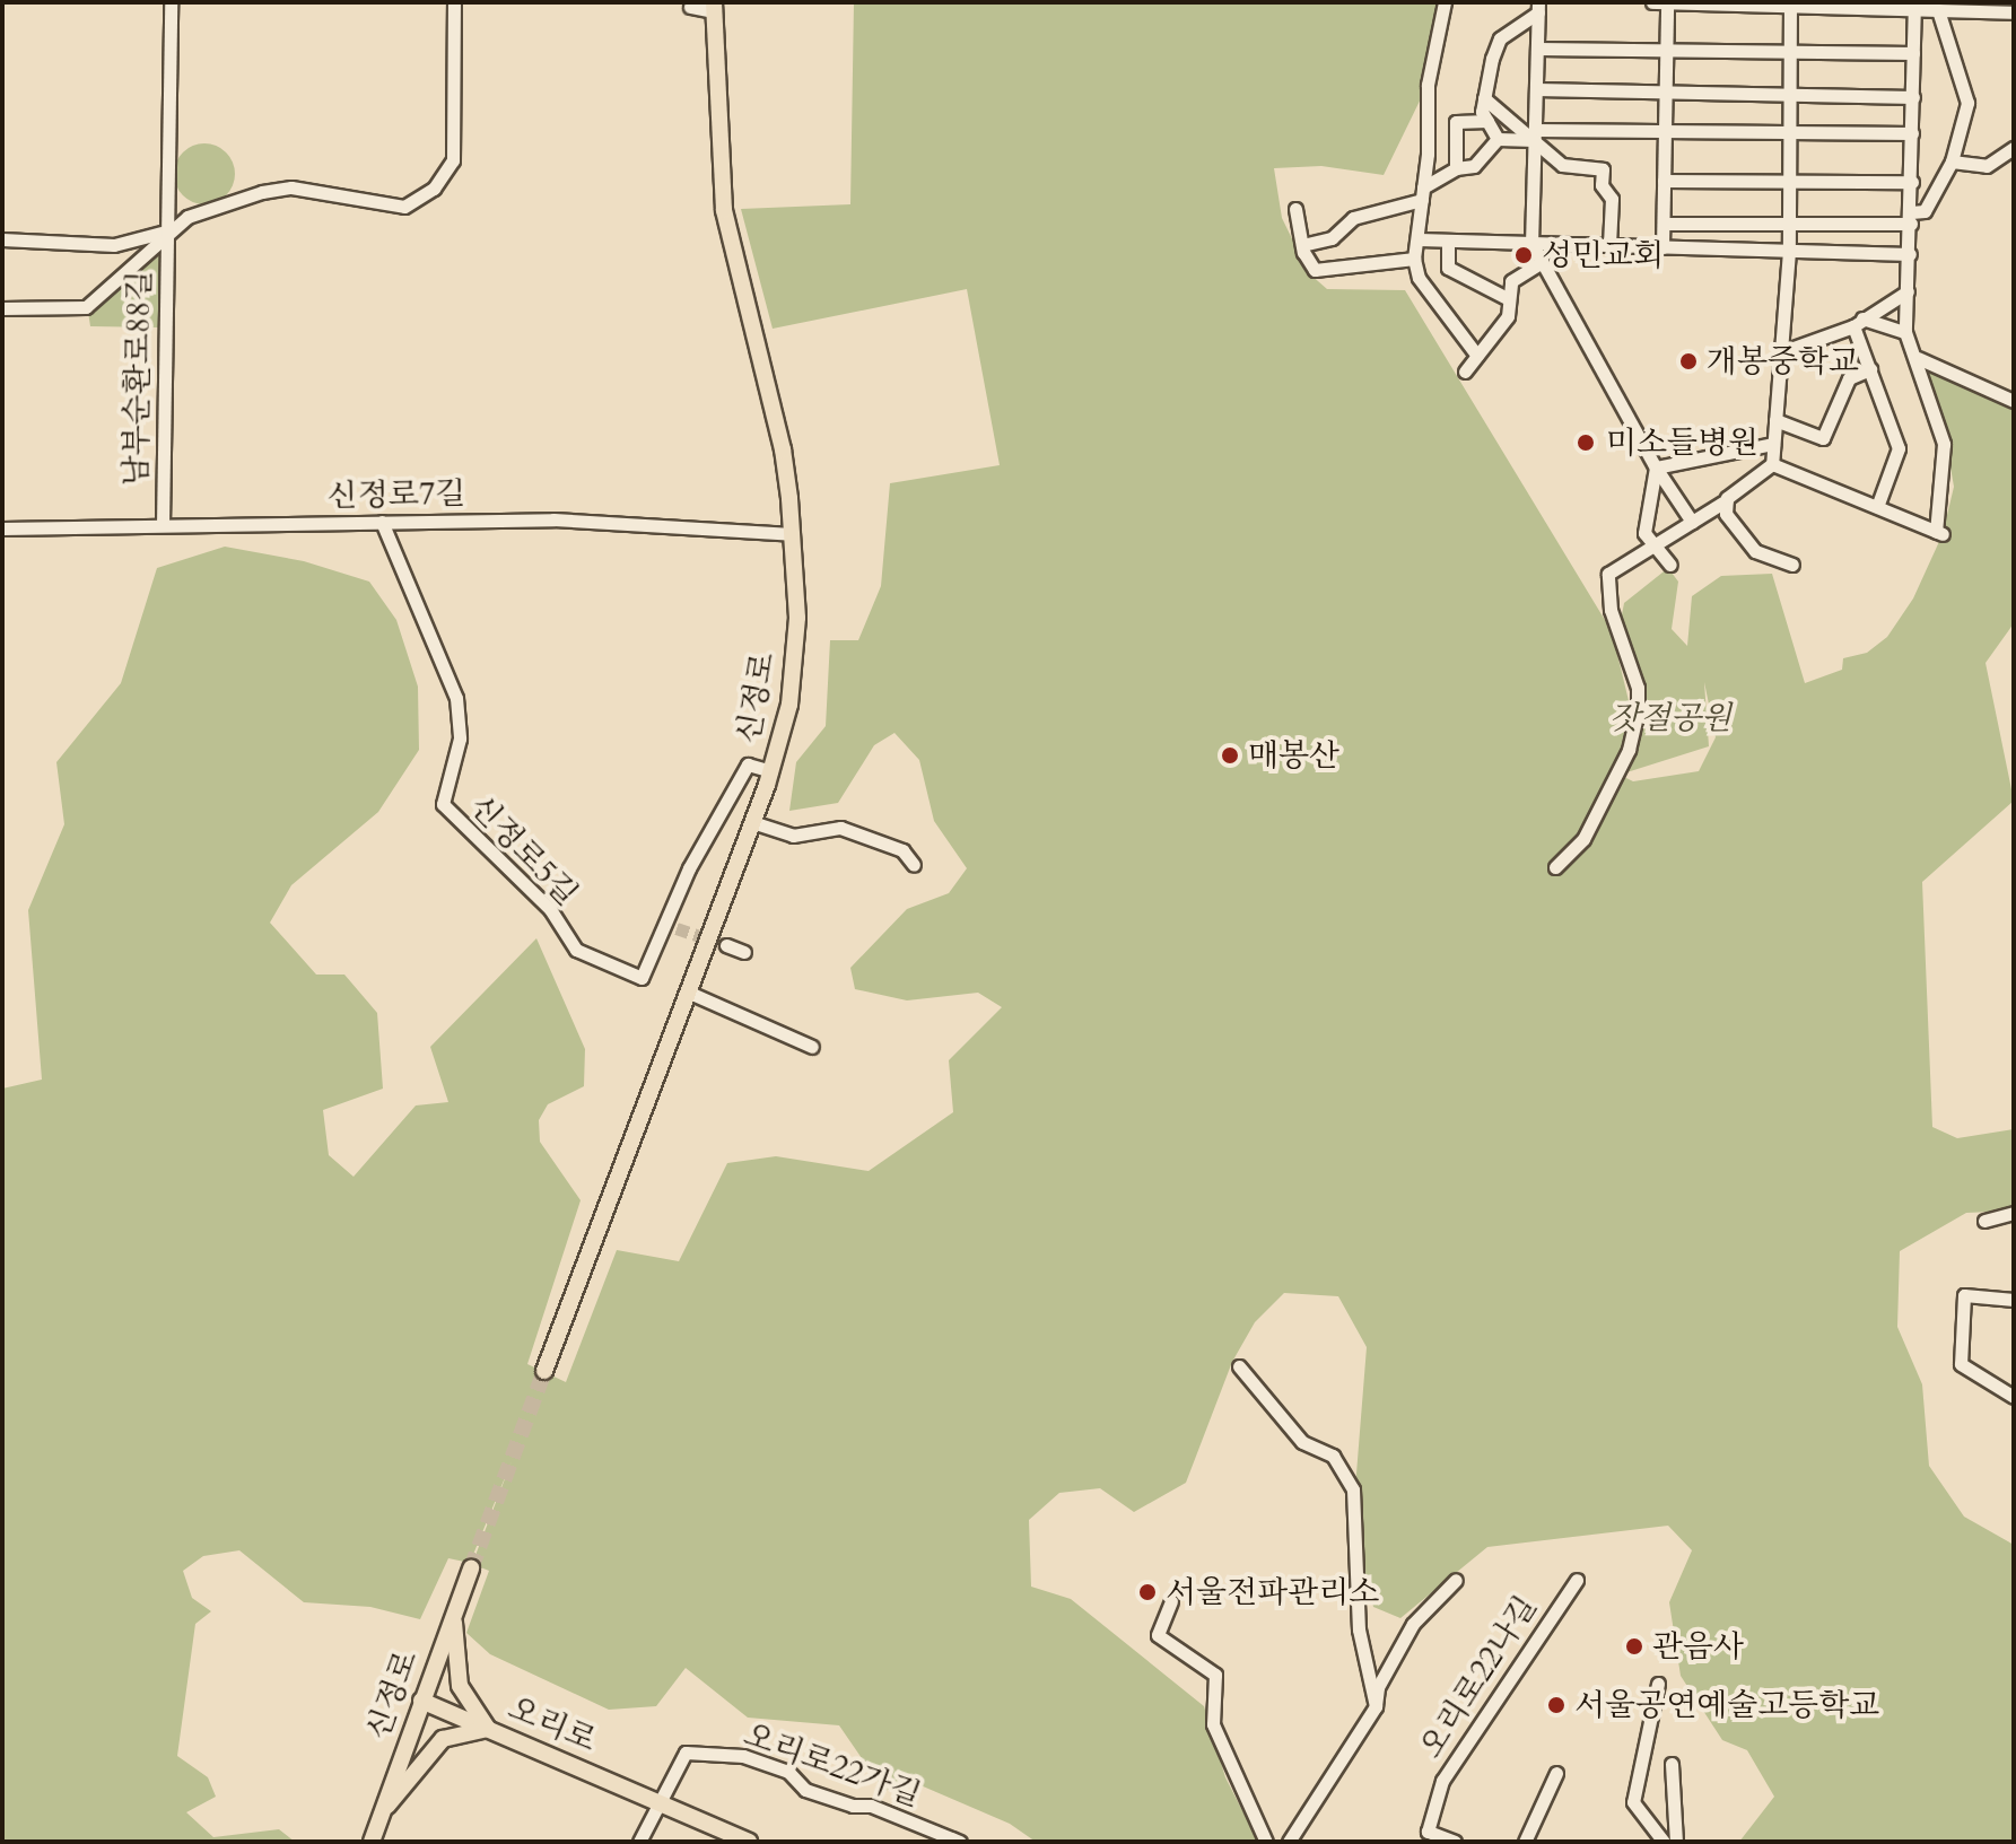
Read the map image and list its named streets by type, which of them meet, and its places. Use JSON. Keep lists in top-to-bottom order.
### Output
{
  "streets": {
    "main road": ["신정로", "오리로"],
    "street": [
      "남부순환로88길",
      "신정로7길",
      "신정로5길",
      "오리로22나길",
      "오리로22가길"
    ]
  },
  "crossings": [
    ["남부순환로88길", "신정로7길"],
    ["신정로7길", "신정로"],
    ["신정로7길", "신정로5길"],
    ["신정로", "신정로5길"],
    ["신정로", "오리로"],
    ["오리로", "오리로22가길"]
  ],
  "parks": ["잣절공원"],
  "places": [
    "성민교회",
    "개봉중학교",
    "미소들병원",
    "매봉산",
    "서울전파관리소",
    "관음사",
    "서울공연예술고등학교"
  ]
}
